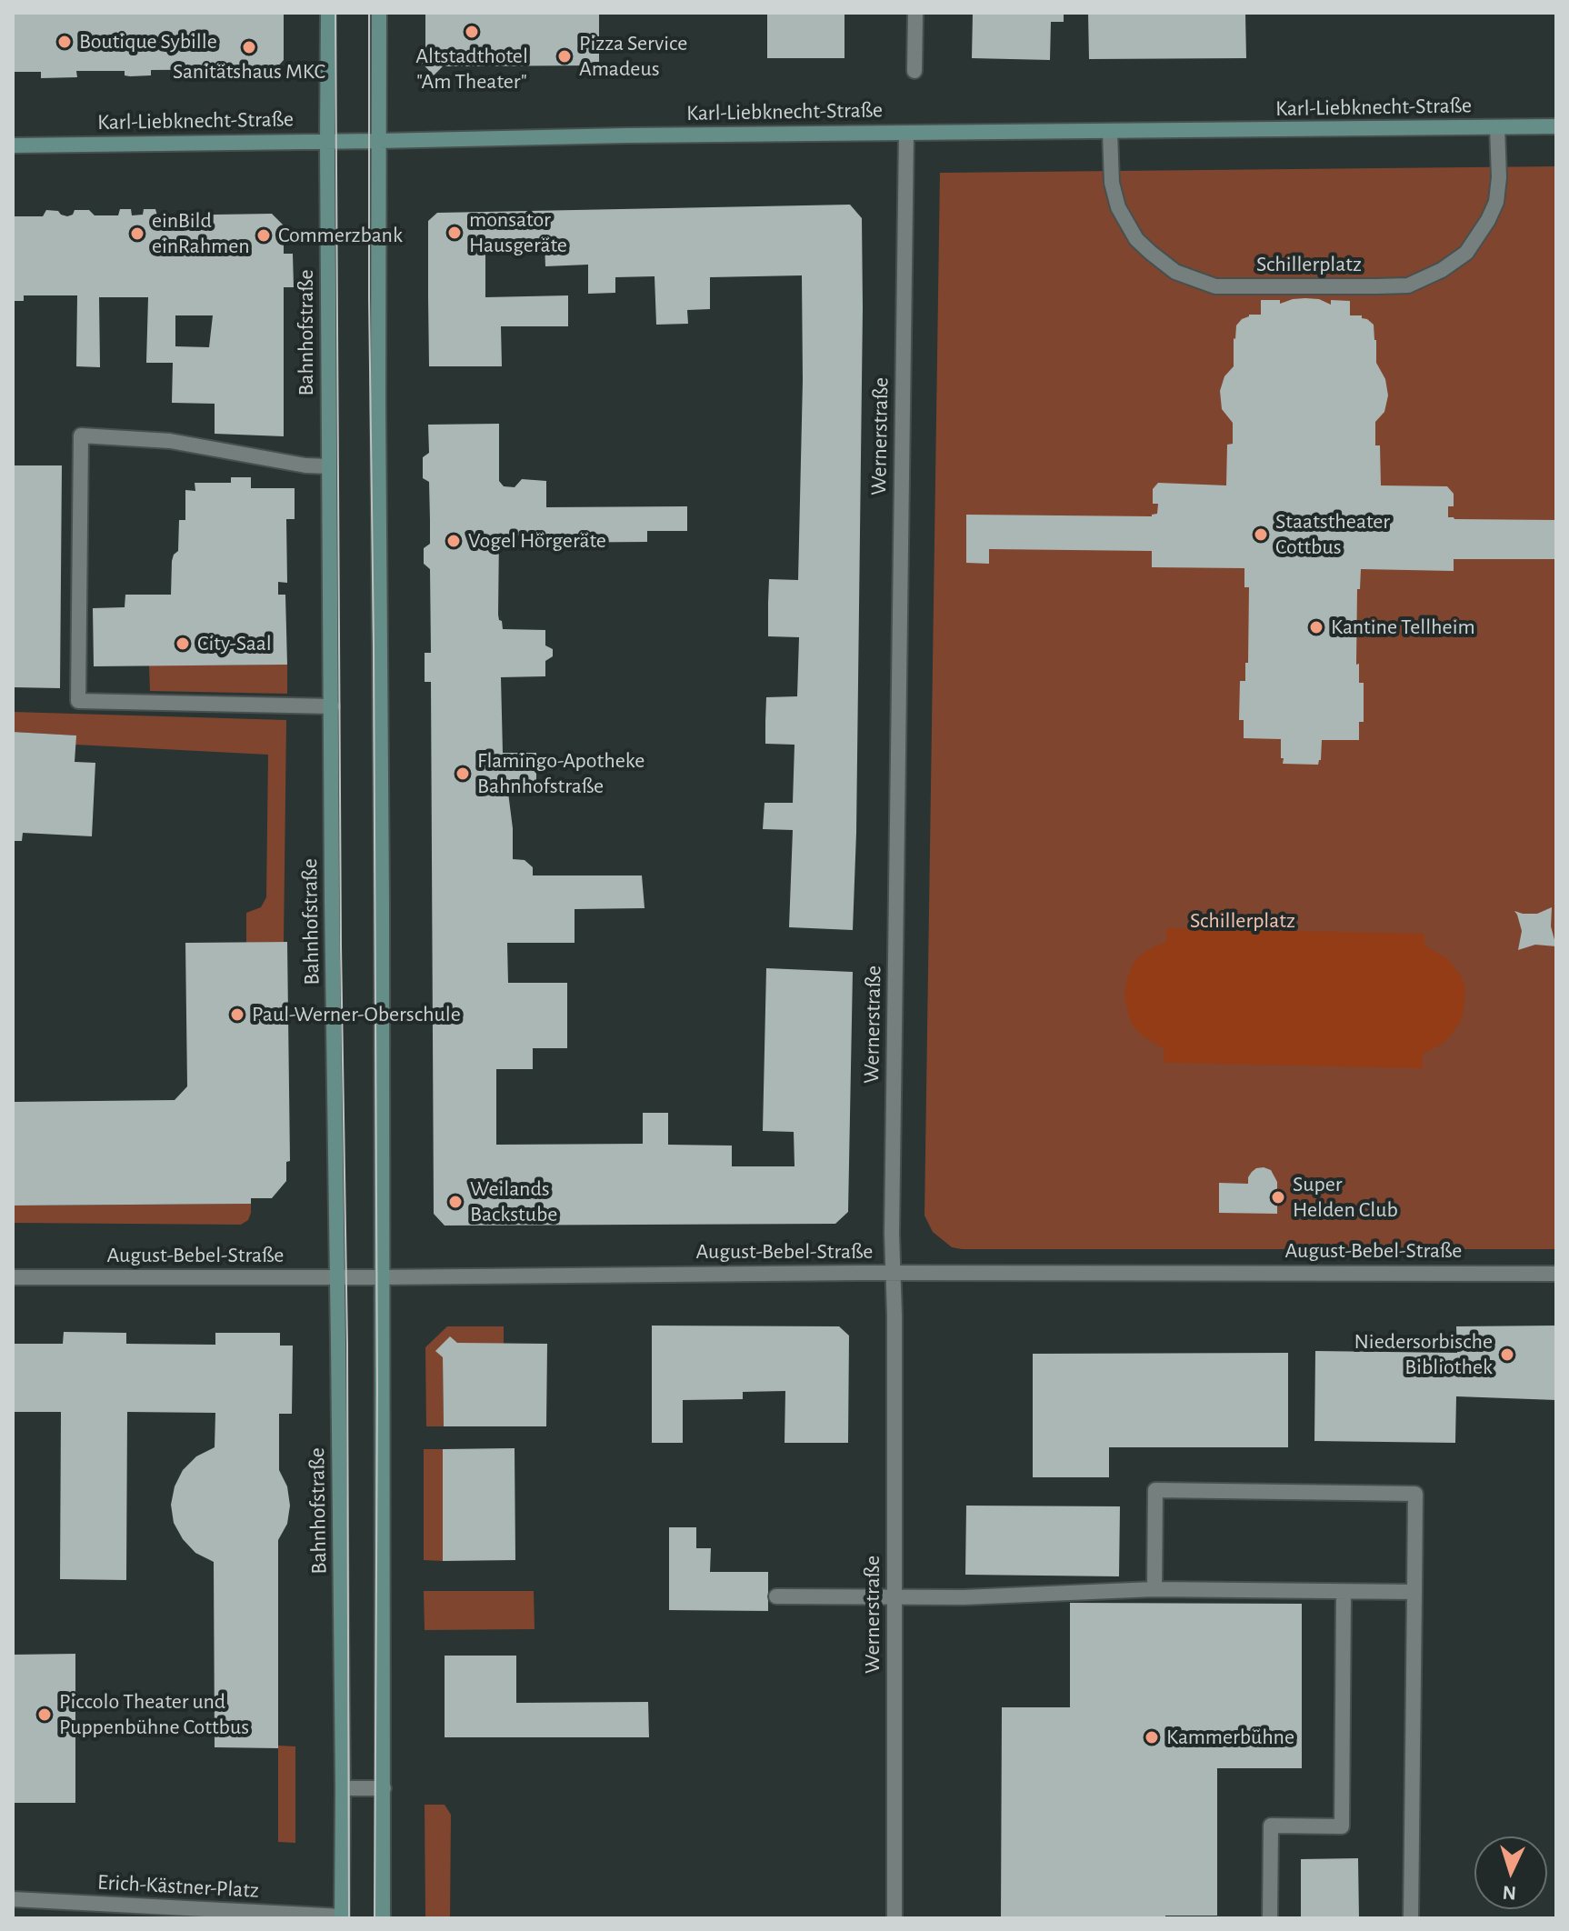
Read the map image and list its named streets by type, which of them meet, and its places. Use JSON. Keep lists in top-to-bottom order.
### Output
{
  "streets": {
    "street": [
      "Karl-Liebknecht-Straße",
      "Schillerplatz",
      "Bahnhofstraße",
      "Wernerstraße",
      "August-Bebel-Straße",
      "Erich-Kästner-Platz"
    ]
  },
  "crossings": [
    ["Karl-Liebknecht-Straße", "Schillerplatz"],
    ["Karl-Liebknecht-Straße", "Bahnhofstraße"],
    ["Karl-Liebknecht-Straße", "Wernerstraße"],
    ["Bahnhofstraße", "August-Bebel-Straße"],
    ["Bahnhofstraße", "Erich-Kästner-Platz"],
    ["Wernerstraße", "August-Bebel-Straße"]
  ],
  "parks": ["Schillerplatz"],
  "places": [
    "Altstadthotel \"Am Theater\"",
    "Boutique Sybille",
    "Sanitätshaus MKC",
    "Pizza Service Amadeus",
    "monsator Hausgeräte",
    "einBild einRahmen",
    "Commerzbank",
    "Staatstheater Cottbus",
    "Vogel Hörgeräte",
    "Kantine Tellheim",
    "City-Saal",
    "Flamingo-Apotheke Bahnhofstraße",
    "Paul-Werner-Oberschule",
    "Super Helden Club",
    "Weilands Backstube",
    "Niedersorbische Bibliothek",
    "Piccolo Theater und Puppenbühne Cottbus",
    "Kammerbühne"
  ],
  "north": "bottom"
}
